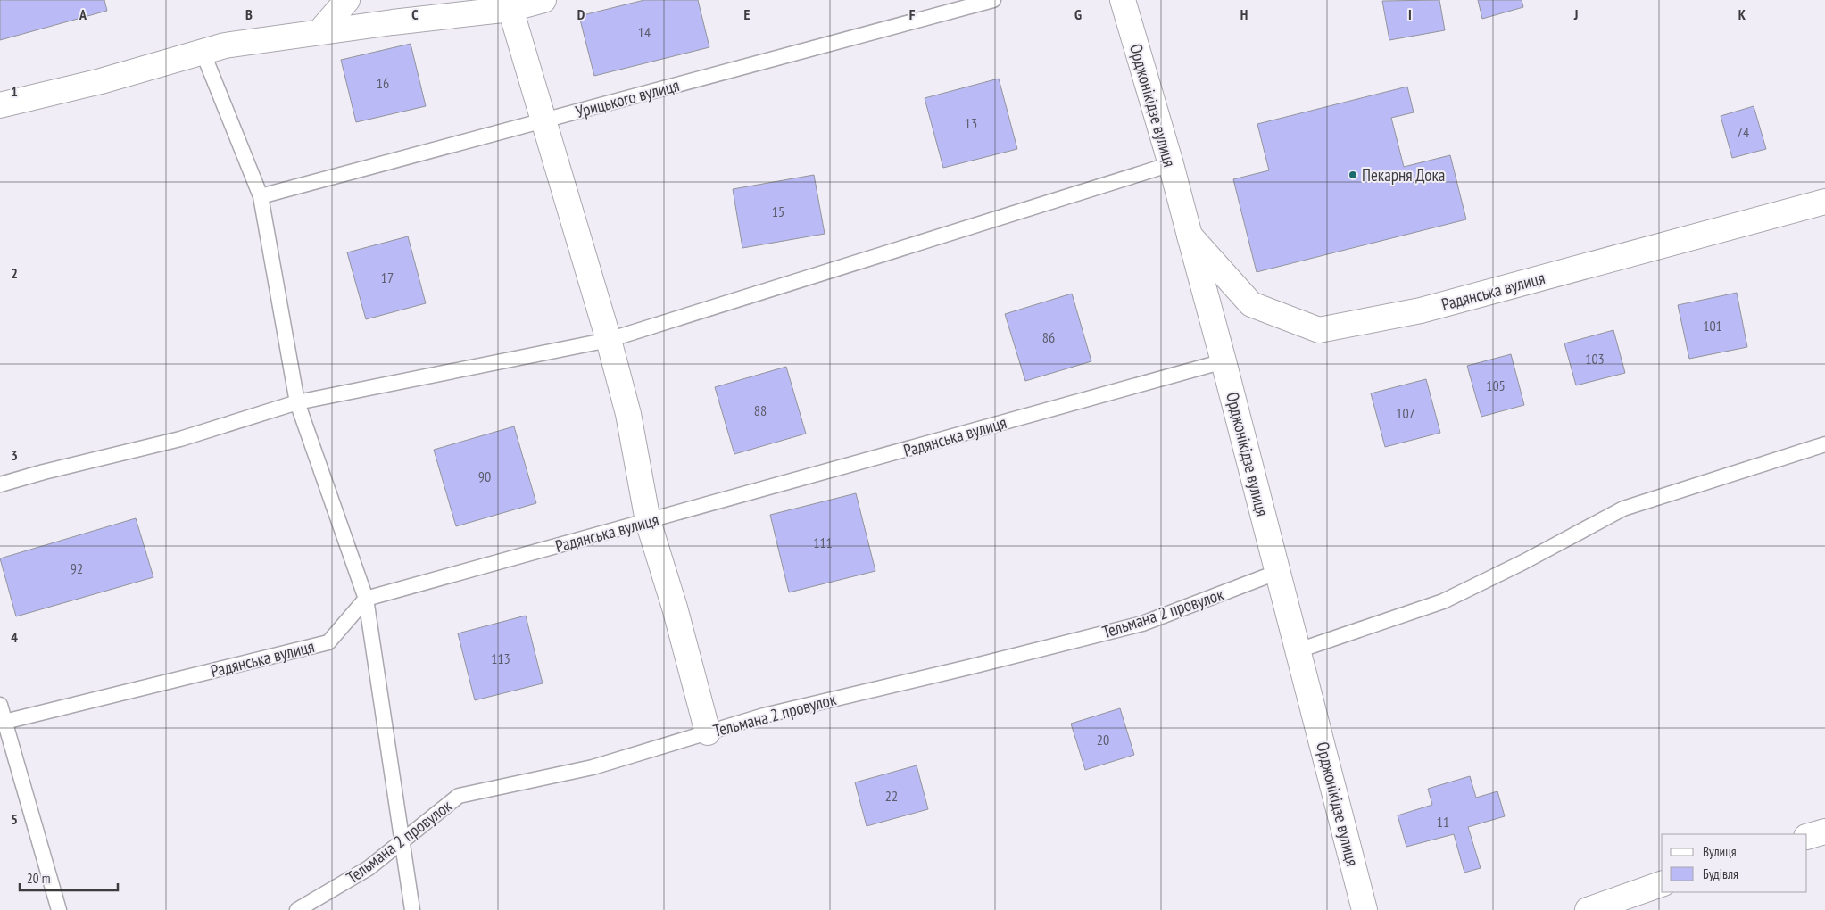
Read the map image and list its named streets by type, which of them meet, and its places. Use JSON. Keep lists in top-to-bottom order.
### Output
{
  "streets": {
    "street": ["Орджонікідзе вулиця", "Радянська вулиця"],
    "lane": ["Урицького вулиця", "Тельмана 2 провулок"]
  },
  "crossings": [
    ["Орджонікідзе вулиця", "Радянська вулиця"],
    ["Орджонікідзе вулиця", "Тельмана 2 провулок"]
  ],
  "places": ["Пекарня Дока"],
  "house_numbers": [
    "14",
    "16",
    "13",
    "74",
    "15",
    "17",
    "101",
    "86",
    "103",
    "105",
    "88",
    "107",
    "90",
    "111",
    "92",
    "113",
    "20",
    "22",
    "11"
  ],
  "legend": ["Вулиця", "Будівля"],
  "scale_bar": "20 m",
  "grid": {
    "columns": [
      "A",
      "B",
      "C",
      "D",
      "E",
      "F",
      "G",
      "H",
      "I",
      "J",
      "K"
    ],
    "rows": [
      "1",
      "2",
      "3",
      "4",
      "5"
    ]
  }
}
